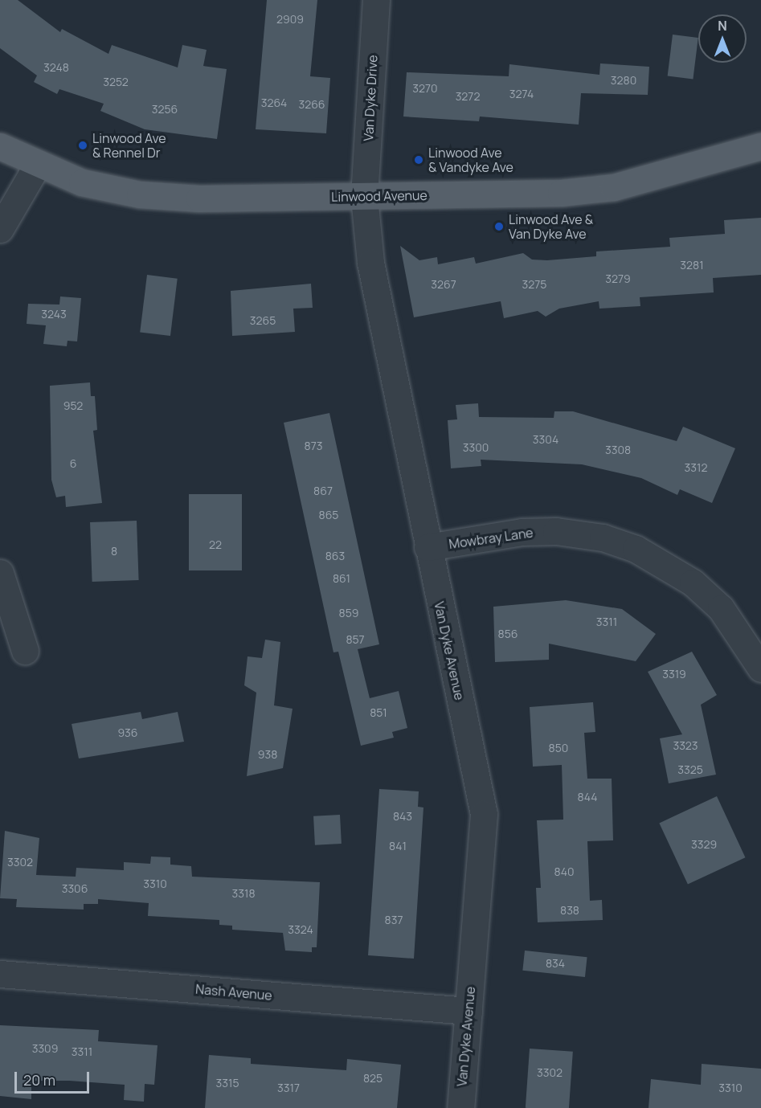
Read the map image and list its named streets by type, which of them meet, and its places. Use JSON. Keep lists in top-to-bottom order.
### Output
{
  "streets": {
    "main road": ["Linwood Avenue"],
    "street": [
      "Van Dyke Drive",
      "Mowbray Lane",
      "Van Dyke Avenue",
      "Nash Avenue"
    ]
  },
  "crossings": [
    ["Van Dyke Drive", "Linwood Avenue"],
    ["Van Dyke Drive", "Van Dyke Avenue"],
    ["Linwood Avenue", "Van Dyke Avenue"],
    ["Mowbray Lane", "Van Dyke Avenue"],
    ["Van Dyke Avenue", "Nash Avenue"]
  ],
  "places": ["Linwood Ave & Rennel Dr", "Linwood Ave & Vandyke Ave", "Linwood Ave & Van Dyke Ave"],
  "house_numbers": [
    "2909",
    "3248",
    "3280",
    "3252",
    "3270",
    "3274",
    "3272",
    "3264",
    "3266",
    "3256",
    "3281",
    "3279",
    "3267",
    "3275",
    "3243",
    "3265",
    "952",
    "3304",
    "873",
    "3300",
    "3308",
    "6",
    "3312",
    "867",
    "865",
    "22",
    "8",
    "863",
    "861",
    "859",
    "3311",
    "856",
    "857",
    "3319",
    "851",
    "936",
    "3323",
    "850",
    "938",
    "3325",
    "844",
    "843",
    "3329",
    "841",
    "3302",
    "840",
    "3310",
    "3306",
    "3318",
    "838",
    "837",
    "3324",
    "834",
    "3309",
    "3311",
    "3302",
    "825",
    "3315",
    "3317",
    "3310"
  ],
  "scale_bar": "20 m",
  "north": "top"
}
